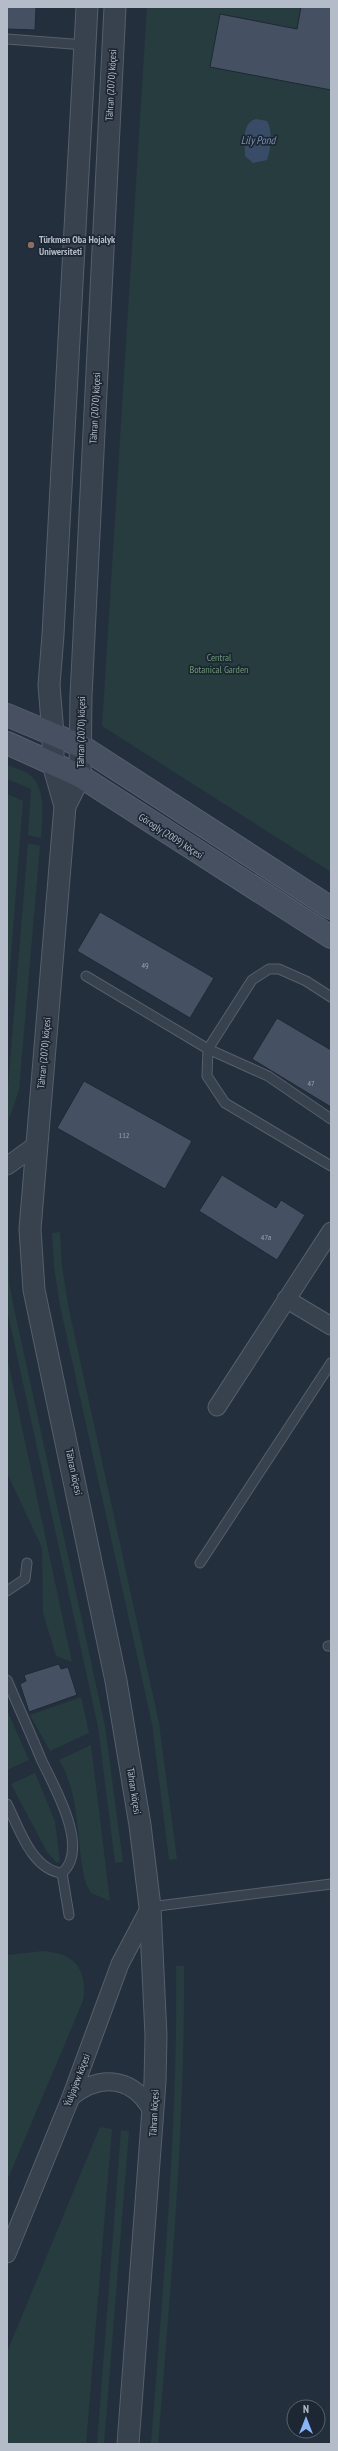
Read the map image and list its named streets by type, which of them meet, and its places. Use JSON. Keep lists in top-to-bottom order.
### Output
{
  "streets": {
    "main road": ["Görogly (2009) köçesi"],
    "street": ["Tähran (2070) köçesi", "Tähran köçesi", "Ýulýaýew köçesi"]
  },
  "crossings": [
    ["Tähran (2070) köçesi", "Görogly (2009) köçesi"],
    ["Tähran (2070) köçesi", "Tähran köçesi"],
    ["Tähran köçesi", "Ýulýaýew köçesi"]
  ],
  "water": ["Lily Pond"],
  "parks": ["Central Botanical Garden"],
  "places": ["Türkmen Oba Hojalyk Uniwersiteti"],
  "house_numbers": [
    "49",
    "47",
    "112",
    "47a"
  ],
  "north": "top"
}
